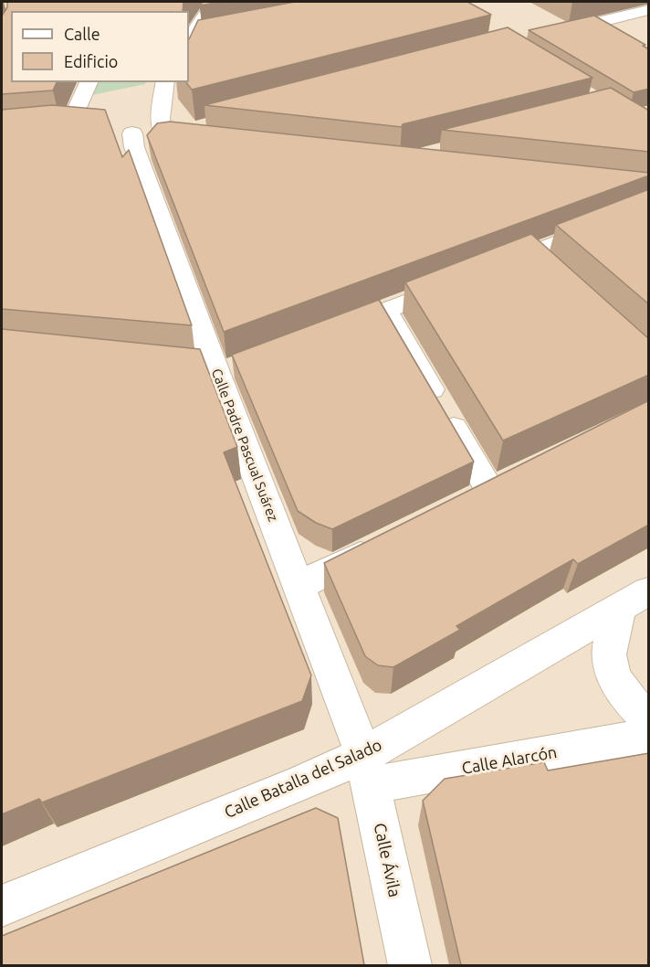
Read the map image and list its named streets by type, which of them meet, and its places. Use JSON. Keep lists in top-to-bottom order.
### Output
{
  "streets": {
    "street": [
      "Calle Padre Pascual Suárez",
      "Calle Alarcón",
      "Calle Batalla del Salado",
      "Calle Ávila"
    ]
  },
  "crossings": [
    ["Calle Padre Pascual Suárez", "Calle Alarcón"],
    ["Calle Padre Pascual Suárez", "Calle Batalla del Salado"],
    ["Calle Padre Pascual Suárez", "Calle Ávila"],
    ["Calle Alarcón", "Calle Batalla del Salado"],
    ["Calle Alarcón", "Calle Ávila"],
    ["Calle Batalla del Salado", "Calle Ávila"]
  ],
  "legend": ["Calle", "Edificio"]
}
